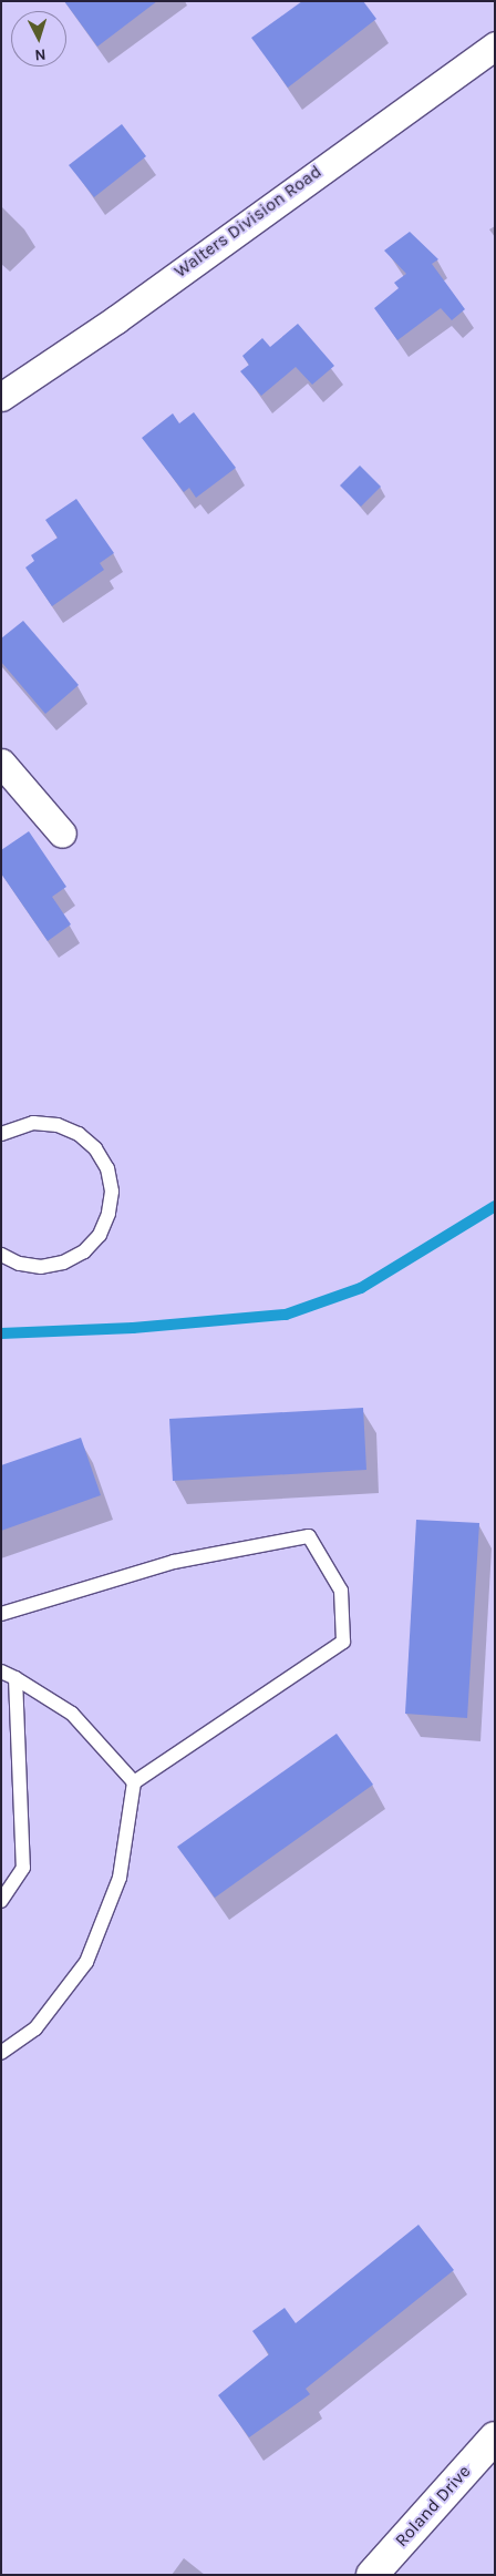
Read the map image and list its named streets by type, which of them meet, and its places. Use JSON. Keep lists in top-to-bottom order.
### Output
{
  "streets": {
    "street": ["Walters Division Road", "Roland Drive"]
  },
  "north": "bottom"
}
